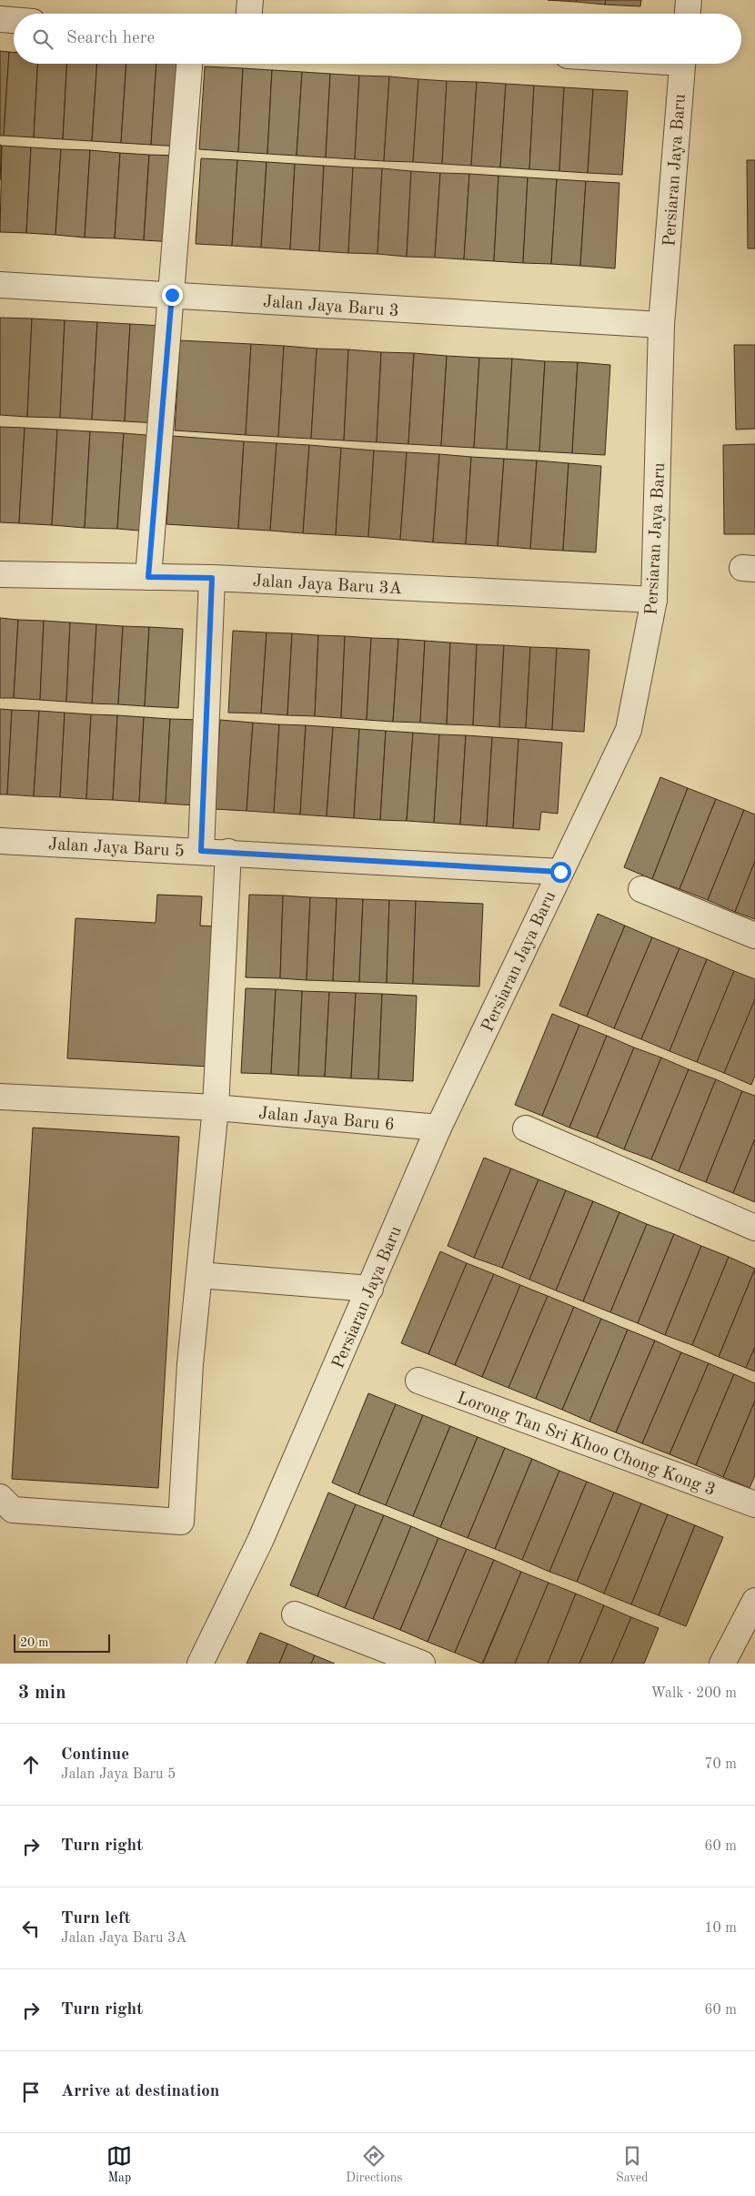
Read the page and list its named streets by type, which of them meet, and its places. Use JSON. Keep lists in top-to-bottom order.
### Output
{
  "streets": {
    "street": [
      "Persiaran Jaya Baru",
      "Jalan Jaya Baru 3",
      "Jalan Jaya Baru 3A",
      "Jalan Jaya Baru 5",
      "Jalan Jaya Baru 6",
      "Lorong Tan Sri Khoo Chong Kong 3"
    ]
  },
  "crossings": [
    ["Persiaran Jaya Baru", "Jalan Jaya Baru 3"],
    ["Persiaran Jaya Baru", "Jalan Jaya Baru 3A"],
    ["Persiaran Jaya Baru", "Jalan Jaya Baru 5"],
    ["Persiaran Jaya Baru", "Jalan Jaya Baru 6"]
  ],
  "scale_bar": "20 m",
  "page": {
    "search": "Search here",
    "scale": "20 m",
    "heading": ["3 min", "Walk · 200 m"],
    "list": [
      ["Continue", "Jalan Jaya Baru 5", "70 m"],
      ["Turn right", "60 m"],
      ["Turn left", "Jalan Jaya Baru 3A", "10 m"],
      ["Turn right", "60 m"],
      "Arrive at destination"
    ],
    "nav": ["Map", "Directions", "Saved"]
  }
}
